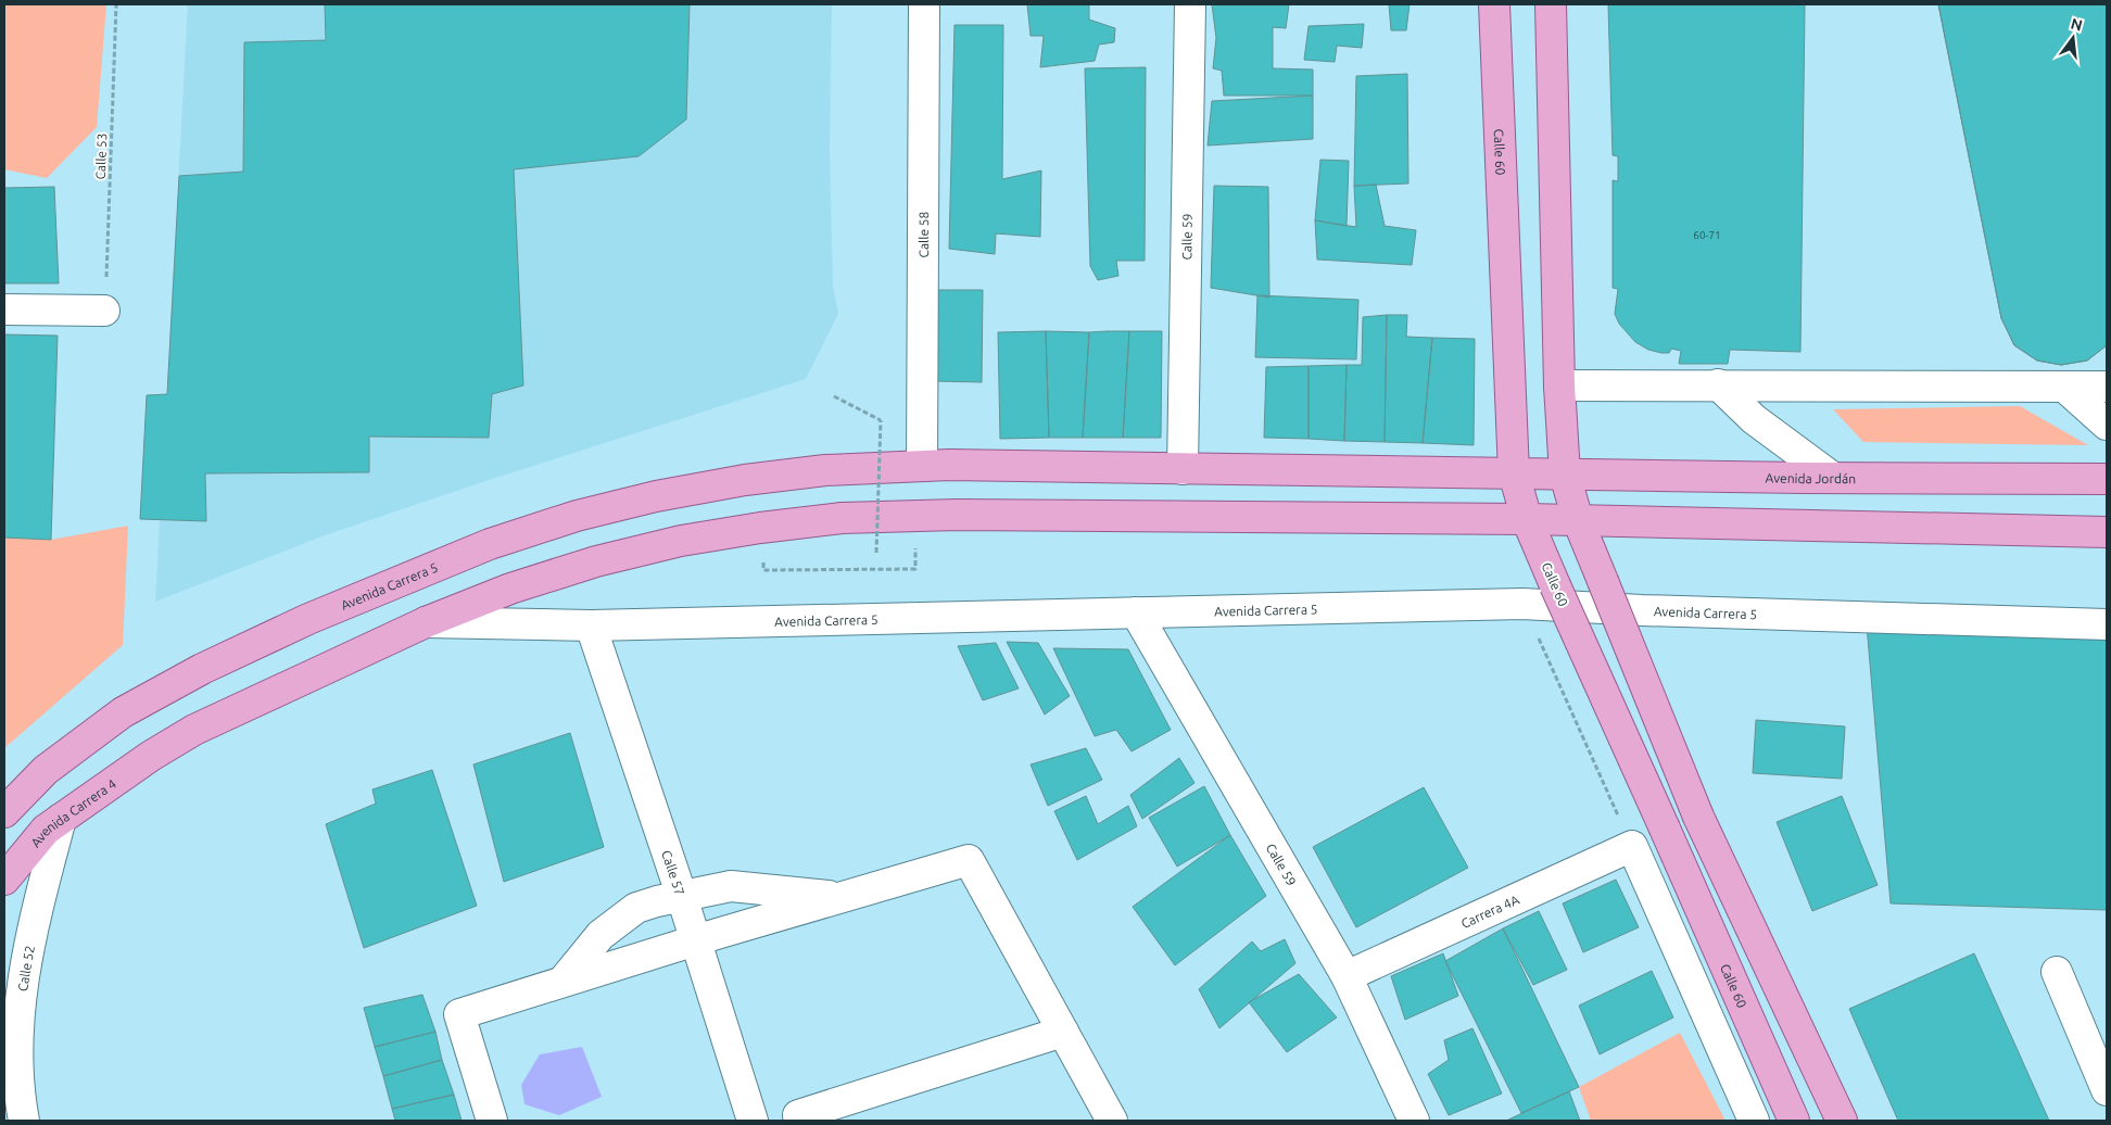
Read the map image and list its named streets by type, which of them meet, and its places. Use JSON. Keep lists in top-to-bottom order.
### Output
{
  "streets": {
    "main road": [
      "Calle 60",
      "Avenida Jordán",
      "Avenida Carrera 5",
      "Avenida Carrera 4"
    ],
    "street": [
      "Calle 58",
      "Calle 59",
      "Calle 57",
      "Carrera 4A",
      "Calle 52"
    ],
    "path": ["Calle 53"]
  },
  "crossings": [
    ["Calle 60", "Avenida Jordán"],
    ["Calle 60", "Avenida Carrera 5"],
    ["Calle 58", "Avenida Carrera 5"],
    ["Calle 59", "Avenida Carrera 5"],
    ["Calle 59", "Carrera 4A"],
    ["Avenida Jordán", "Avenida Carrera 5"],
    ["Avenida Carrera 5", "Avenida Carrera 4"],
    ["Avenida Carrera 5", "Calle 57"],
    ["Avenida Carrera 4", "Calle 52"]
  ],
  "house_numbers": ["60-71"],
  "north": "top"
}
